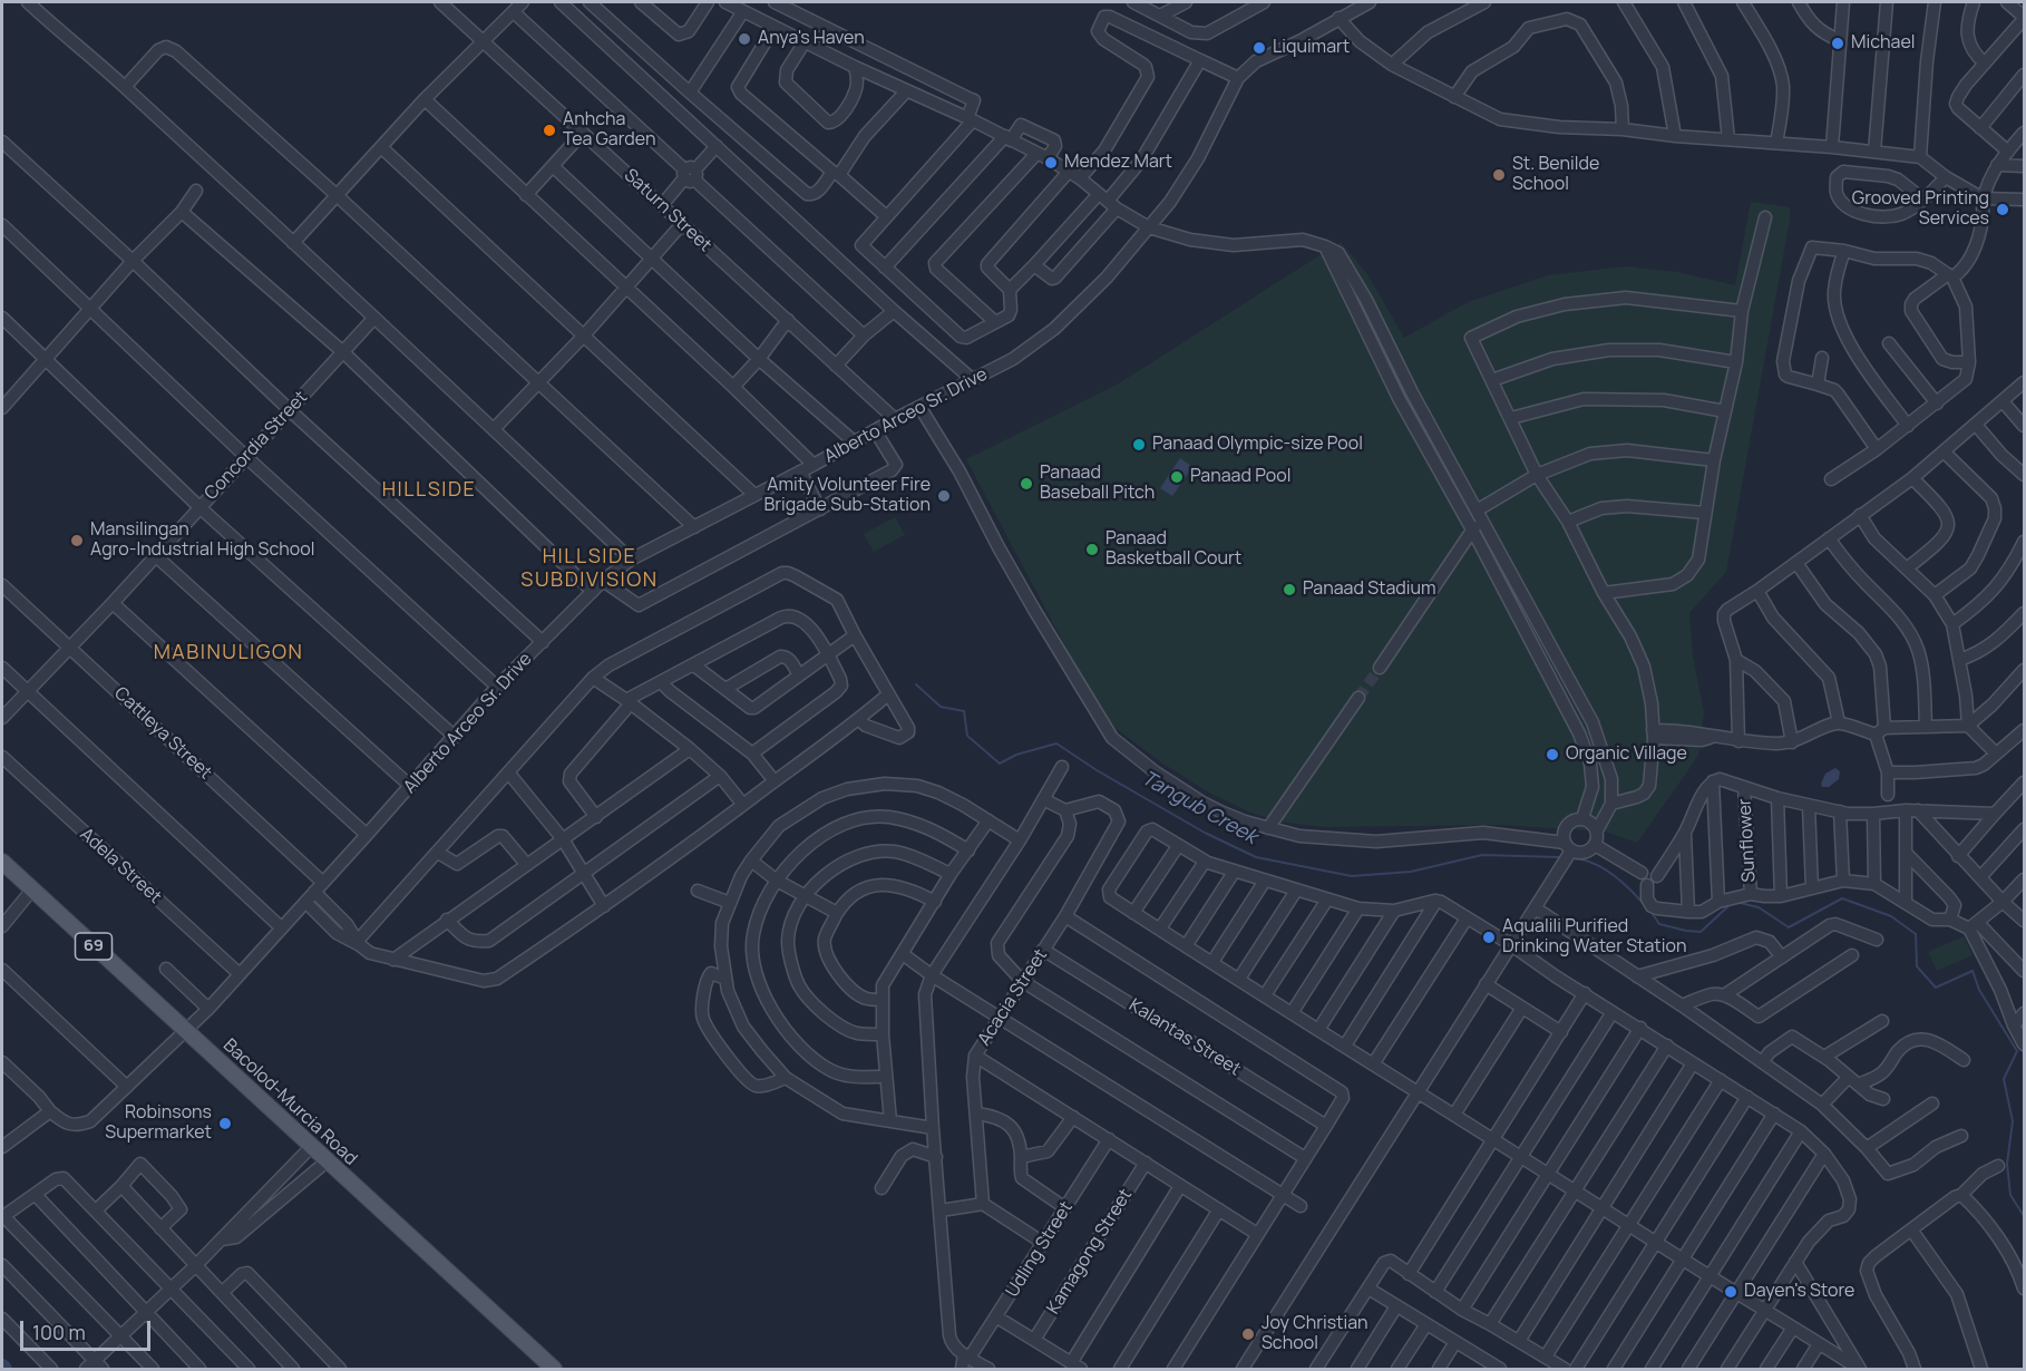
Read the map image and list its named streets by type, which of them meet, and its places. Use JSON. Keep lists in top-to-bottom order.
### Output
{
  "streets": {
    "main road": ["69", "Bacolod-Murcia Road"],
    "street": [
      "Saturn Street",
      "Alberto Arceo Sr. Drive",
      "Concordia Street",
      "Cattleya Street",
      "Sunflower",
      "Adela Street",
      "Acacia Street",
      "Kalantas Street",
      "Udling Street",
      "Kamagong Street"
    ]
  },
  "crossings": [
    ["Saturn Street", "Alberto Arceo Sr. Drive"],
    ["Alberto Arceo Sr. Drive", "Cattleya Street"],
    ["Alberto Arceo Sr. Drive", "Adela Street"],
    ["Alberto Arceo Sr. Drive", "Bacolod-Murcia Road"],
    ["Concordia Street", "Cattleya Street"],
    ["Acacia Street", "Kalantas Street"]
  ],
  "districts": ["HILLSIDE", "HILLSIDE SUBDIVISION", "MABINULIGON"],
  "water": ["Tangub Creek"],
  "places": [
    "Anya's Haven",
    "Michael",
    "Liquimart",
    "Anhcha Tea Garden",
    "Mendez Mart",
    "St. Benilde School",
    "Grooved Printing Services",
    "Panaad Olympic-size Pool",
    "Panaad Pool",
    "Panaad Baseball Pitch",
    "Amity Volunteer Fire Brigade Sub-Station",
    "Mansilingan Agro-Industrial High School",
    "Panaad Basketball Court",
    "Panaad Stadium",
    "Organic Village",
    "Aqualili Purified Drinking Water Station",
    "Robinsons Supermarket",
    "Dayen's Store",
    "Joy Christian School"
  ],
  "scale_bar": "100 m"
}
